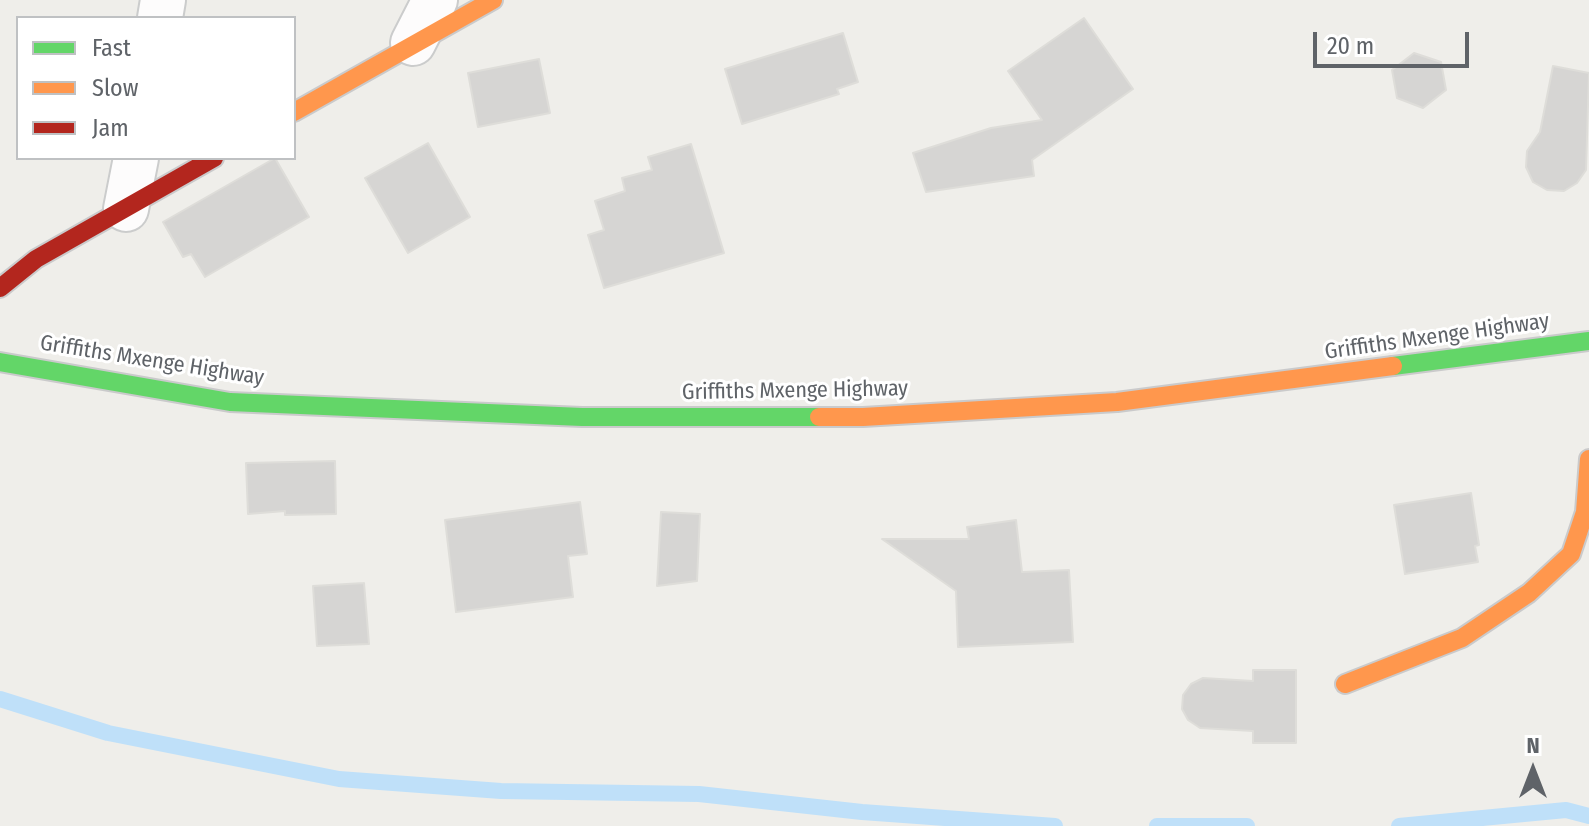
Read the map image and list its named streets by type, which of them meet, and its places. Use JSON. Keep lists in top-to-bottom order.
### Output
{
  "streets": {
    "street": ["Griffiths Mxenge Highway"]
  },
  "legend": ["Fast", "Slow", "Jam"],
  "scale_bar": "20 m",
  "north": "top"
}
